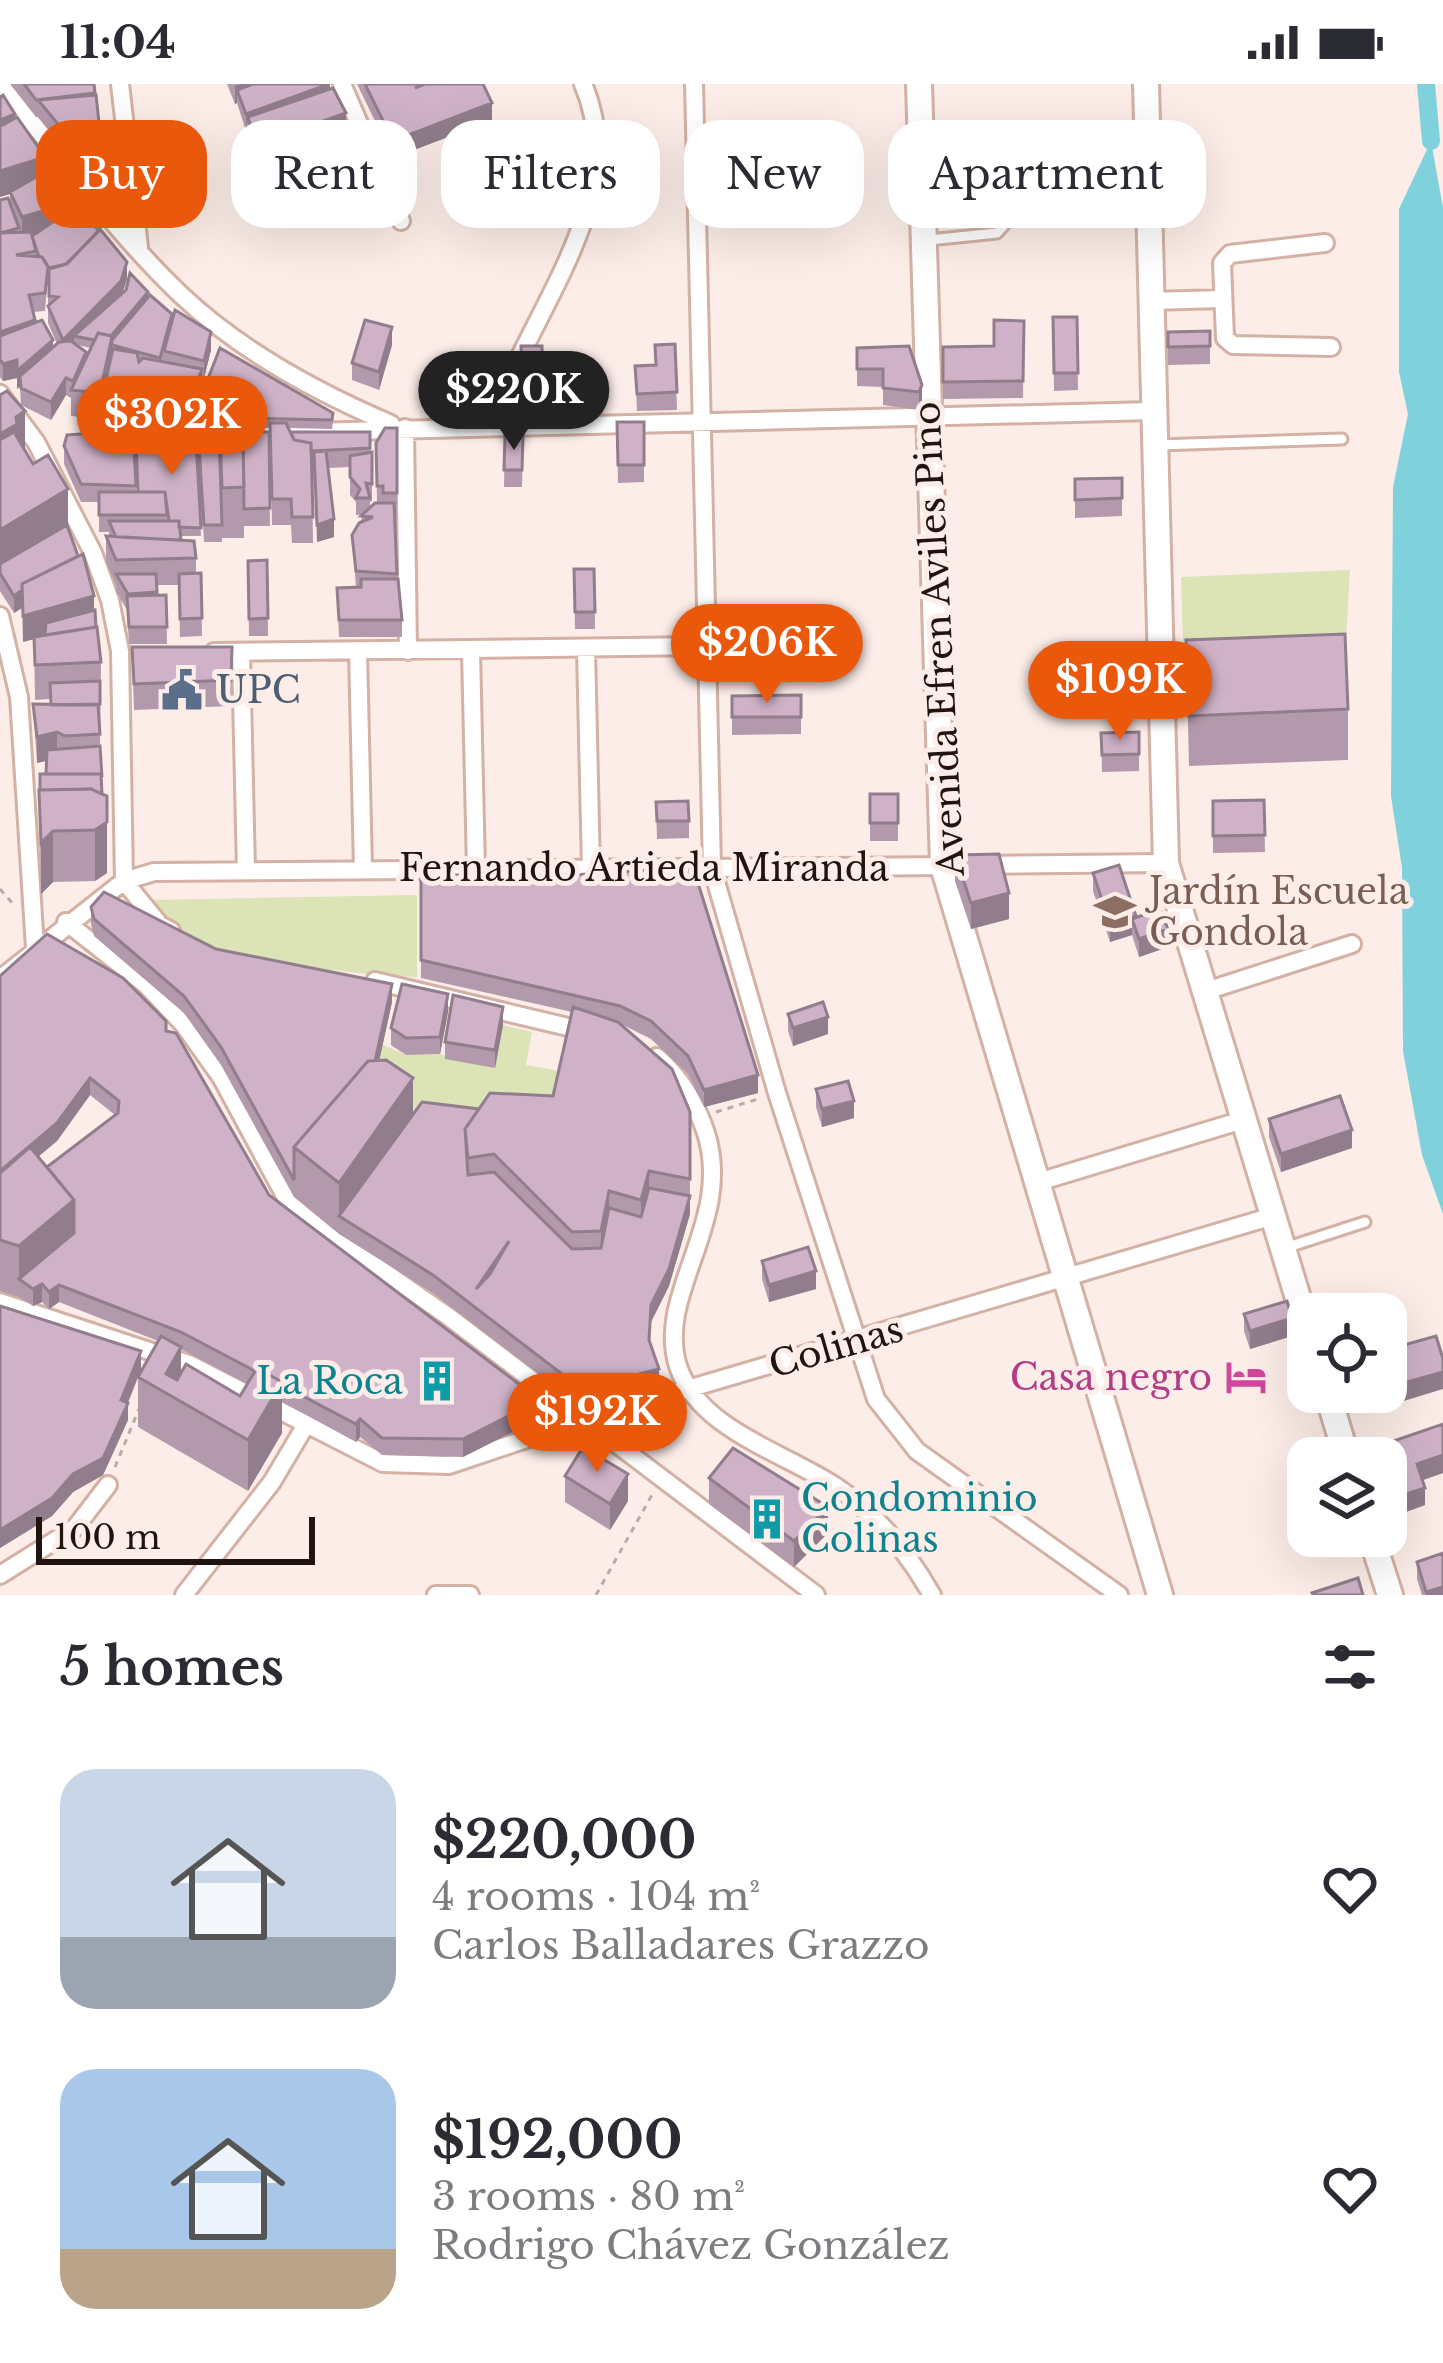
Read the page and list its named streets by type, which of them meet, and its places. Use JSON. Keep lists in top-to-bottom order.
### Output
{
  "streets": {
    "street": ["Avenida Efren Aviles Pino", "Fernando Artieda Miranda", "Colinas"]
  },
  "crossings": [
    ["Avenida Efren Aviles Pino", "Fernando Artieda Miranda"],
    ["Avenida Efren Aviles Pino", "Colinas"]
  ],
  "places": {
    "public building": ["UPC"],
    "school or university": ["Jardín Escuela Gondola"],
    "hotel": ["Casa negro"],
    "building": ["La Roca", "Condominio Colinas"]
  },
  "scale_bar": "100 m",
  "page": {
    "status": "11:04",
    "chip": [
      "Buy",
      "Rent",
      "Filters",
      "New",
      "Apartment"
    ],
    "price": [
      "$220K",
      "$302K",
      "$206K",
      "$109K",
      "$192K"
    ],
    "scale": "100 m",
    "heading": "5 homes",
    "list": [
      {
        "name": "$220,000",
        "note": "4 rooms · 104 m² · Carlos Balladares Grazzo"
      },
      {
        "name": "$192,000",
        "note": "3 rooms · 80 m² · Rodrigo Chávez González"
      }
    ]
  }
}
